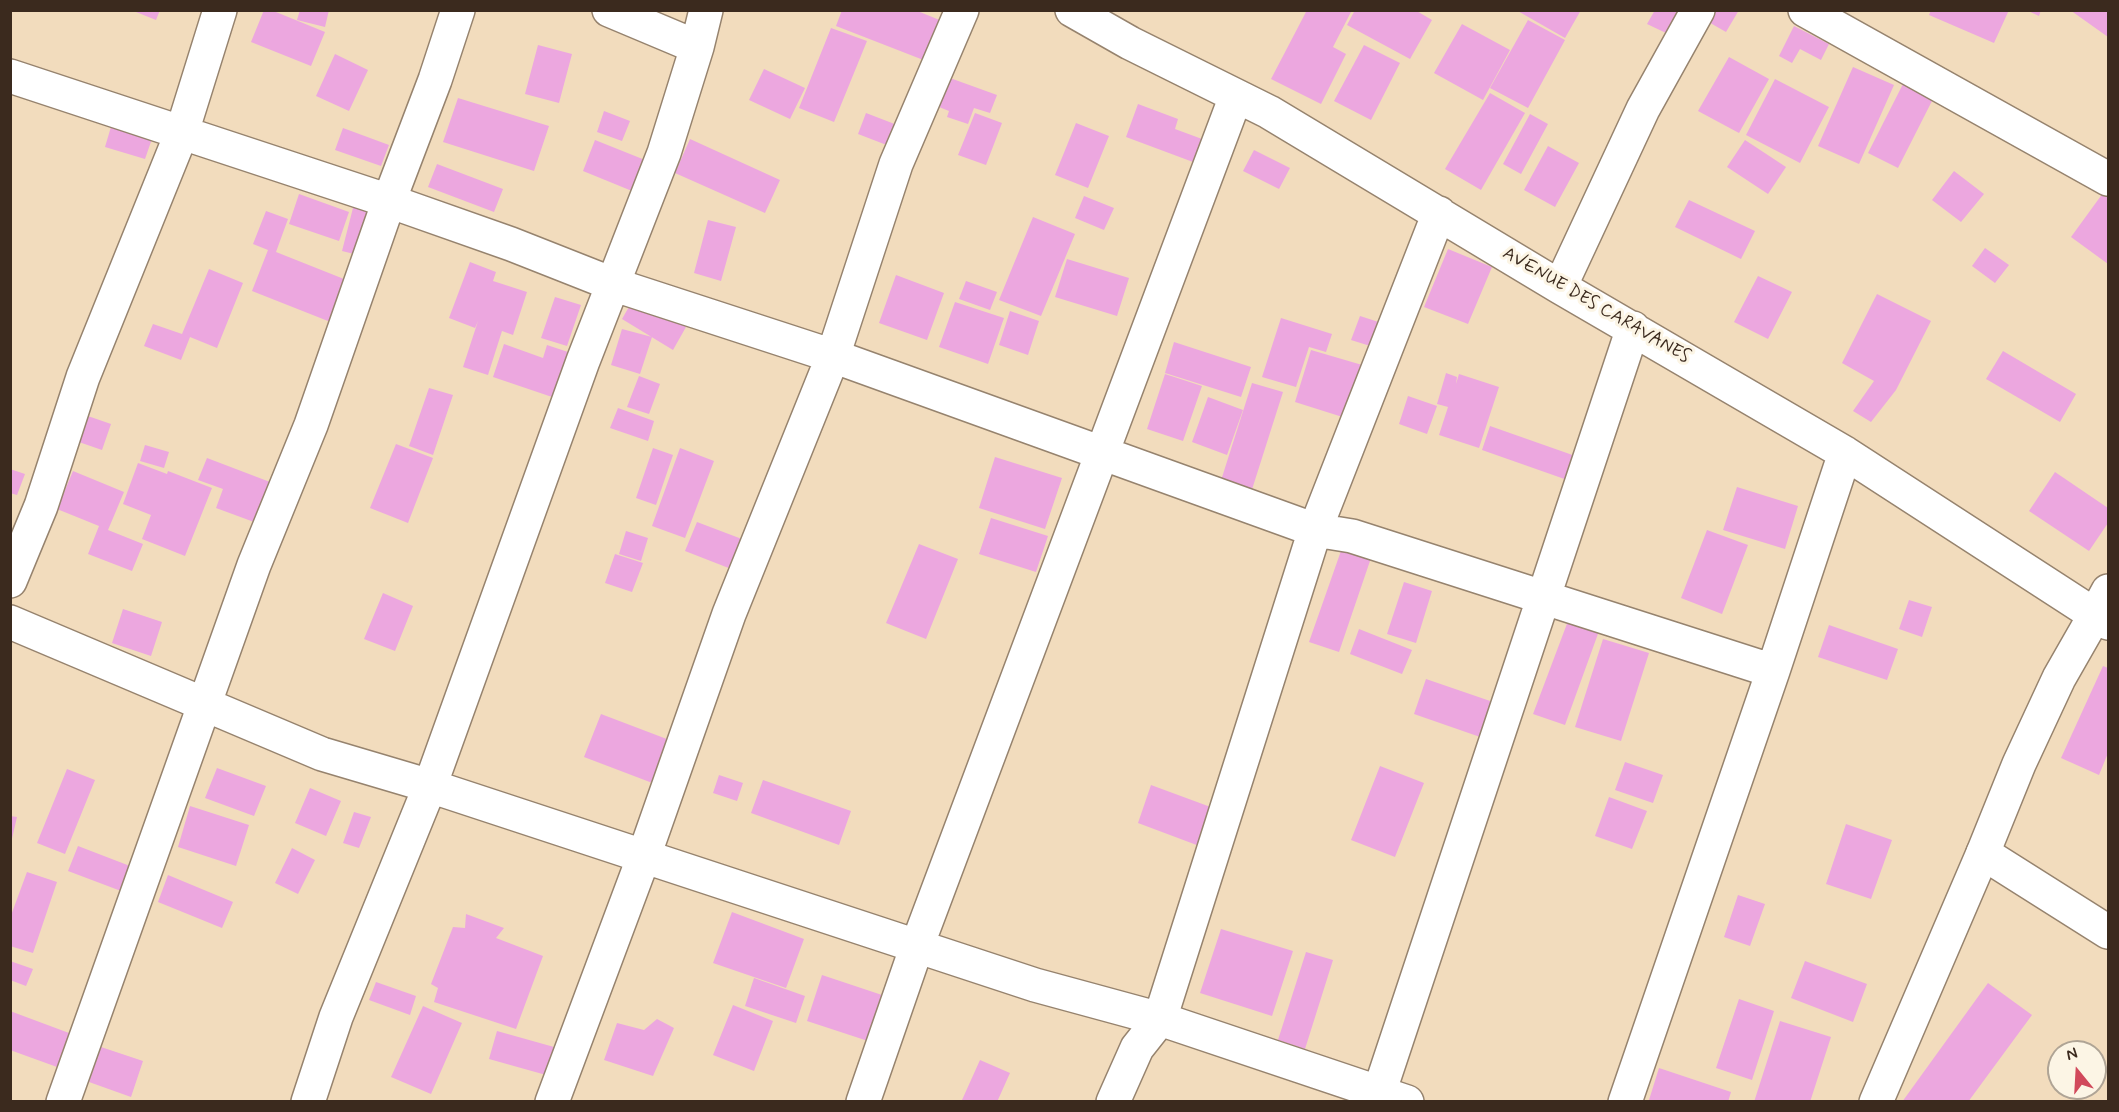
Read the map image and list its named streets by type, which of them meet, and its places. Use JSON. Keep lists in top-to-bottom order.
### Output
{
  "streets": {
    "street": ["AVENUE DES CARAVANES"]
  },
  "north": "top"
}
